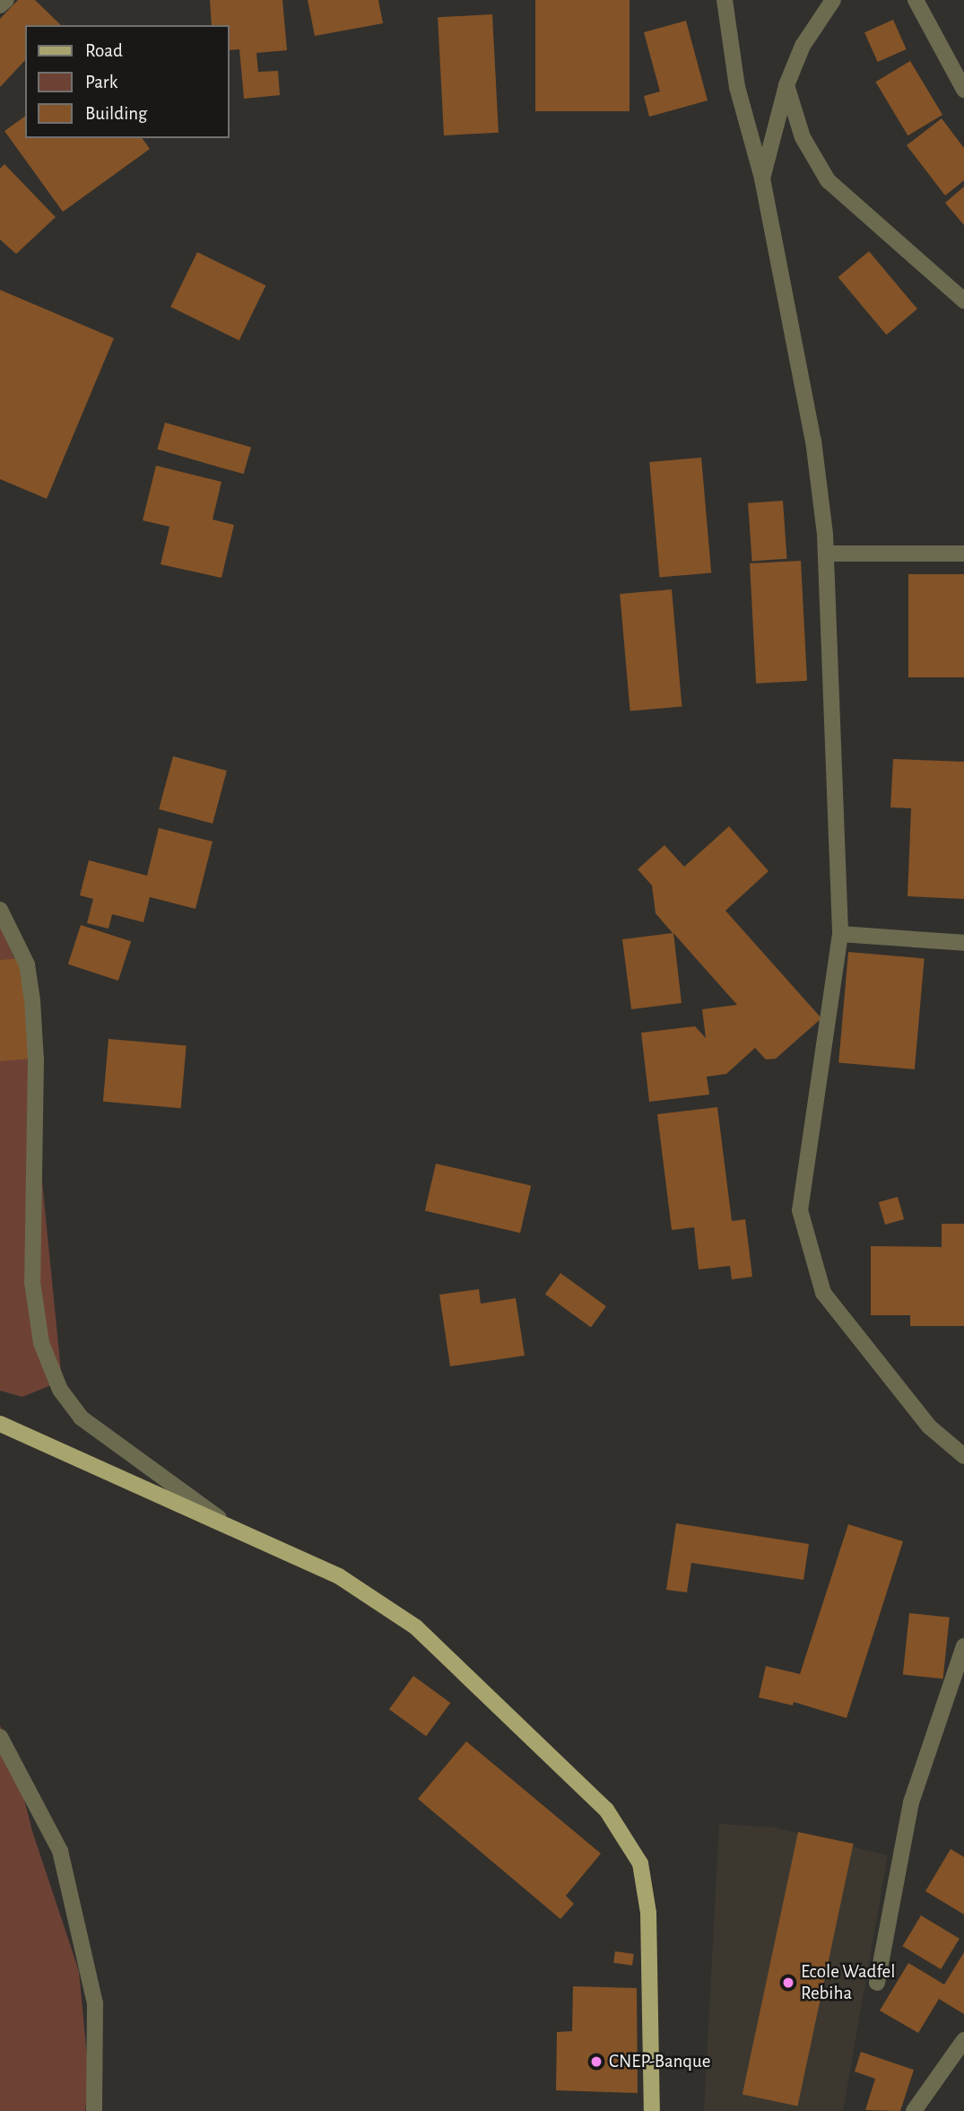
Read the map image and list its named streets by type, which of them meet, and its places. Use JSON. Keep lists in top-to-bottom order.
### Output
{
  "places": ["Ecole Wadfel Rebiha", "CNEP-Banque"],
  "legend": ["Road", "Park", "Building"]
}
